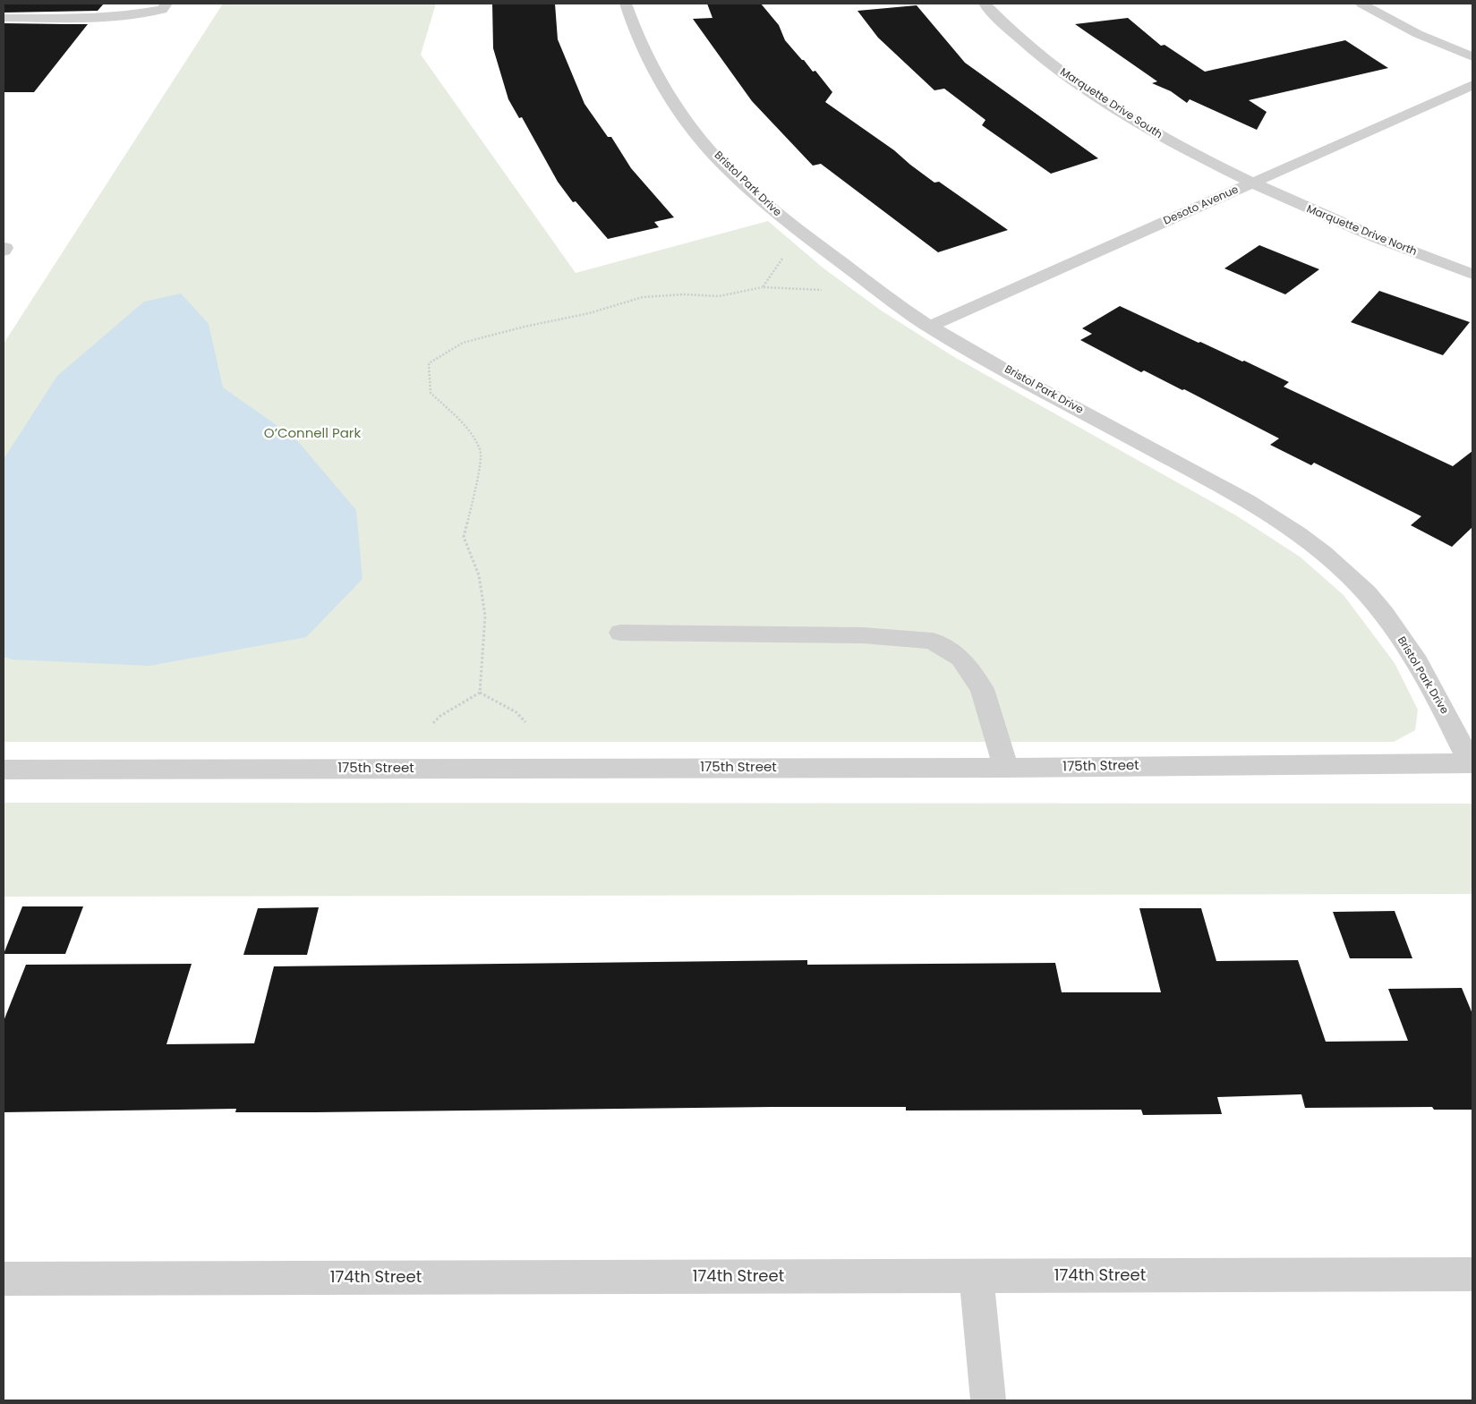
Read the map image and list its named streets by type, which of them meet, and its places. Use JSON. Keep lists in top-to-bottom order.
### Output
{
  "streets": {
    "street": [
      "Marquette Drive South",
      "Bristol Park Drive",
      "Desoto Avenue",
      "Marquette Drive North",
      "175th Street",
      "174th Street"
    ]
  },
  "crossings": [
    ["Marquette Drive South", "Desoto Avenue"],
    ["Marquette Drive South", "Marquette Drive North"],
    ["Bristol Park Drive", "Desoto Avenue"],
    ["Bristol Park Drive", "175th Street"],
    ["Desoto Avenue", "Marquette Drive North"]
  ],
  "parks": ["O’Connell Park"]
}
